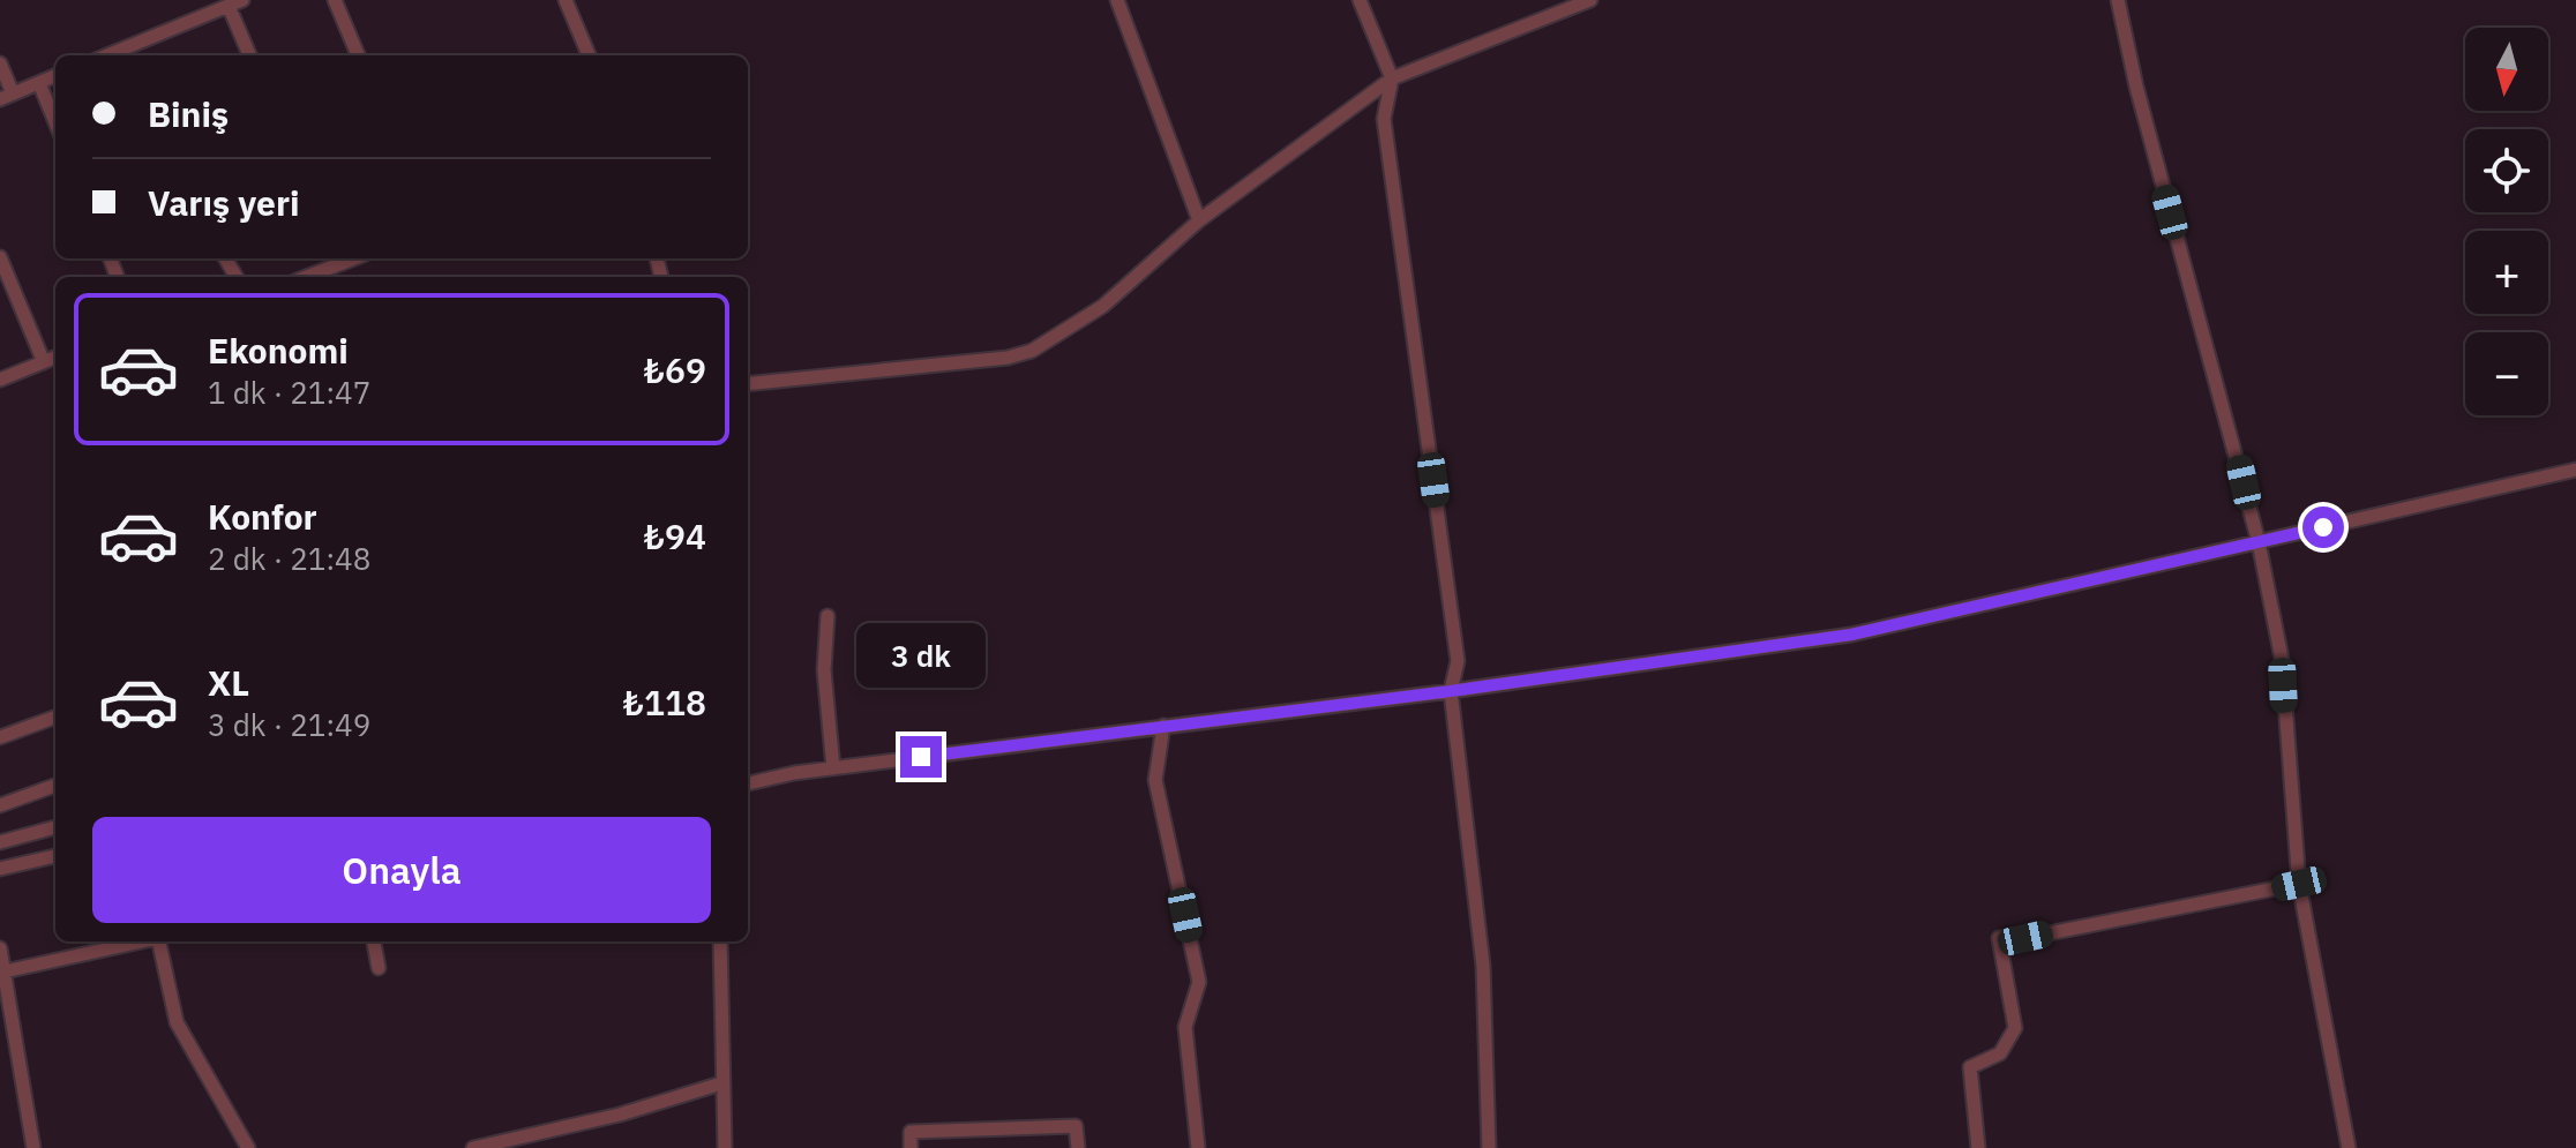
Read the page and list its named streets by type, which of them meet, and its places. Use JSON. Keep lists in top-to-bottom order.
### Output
{
  "north": "bottom",
  "page": {
    "map_buttons": ["+", "−"],
    "banner": ["Biniş", "Varış yeri"],
    "list": [
      {
        "name": "Ekonomi",
        "note": "1 dk · 21:47",
        "value": "₺69"
      },
      {
        "name": "Konfor",
        "note": "2 dk · 21:48",
        "value": "₺94"
      },
      {
        "name": "XL",
        "note": "3 dk · 21:49",
        "value": "₺118"
      }
    ],
    "bubble": "3 dk",
    "buttons": "Onayla"
  }
}
